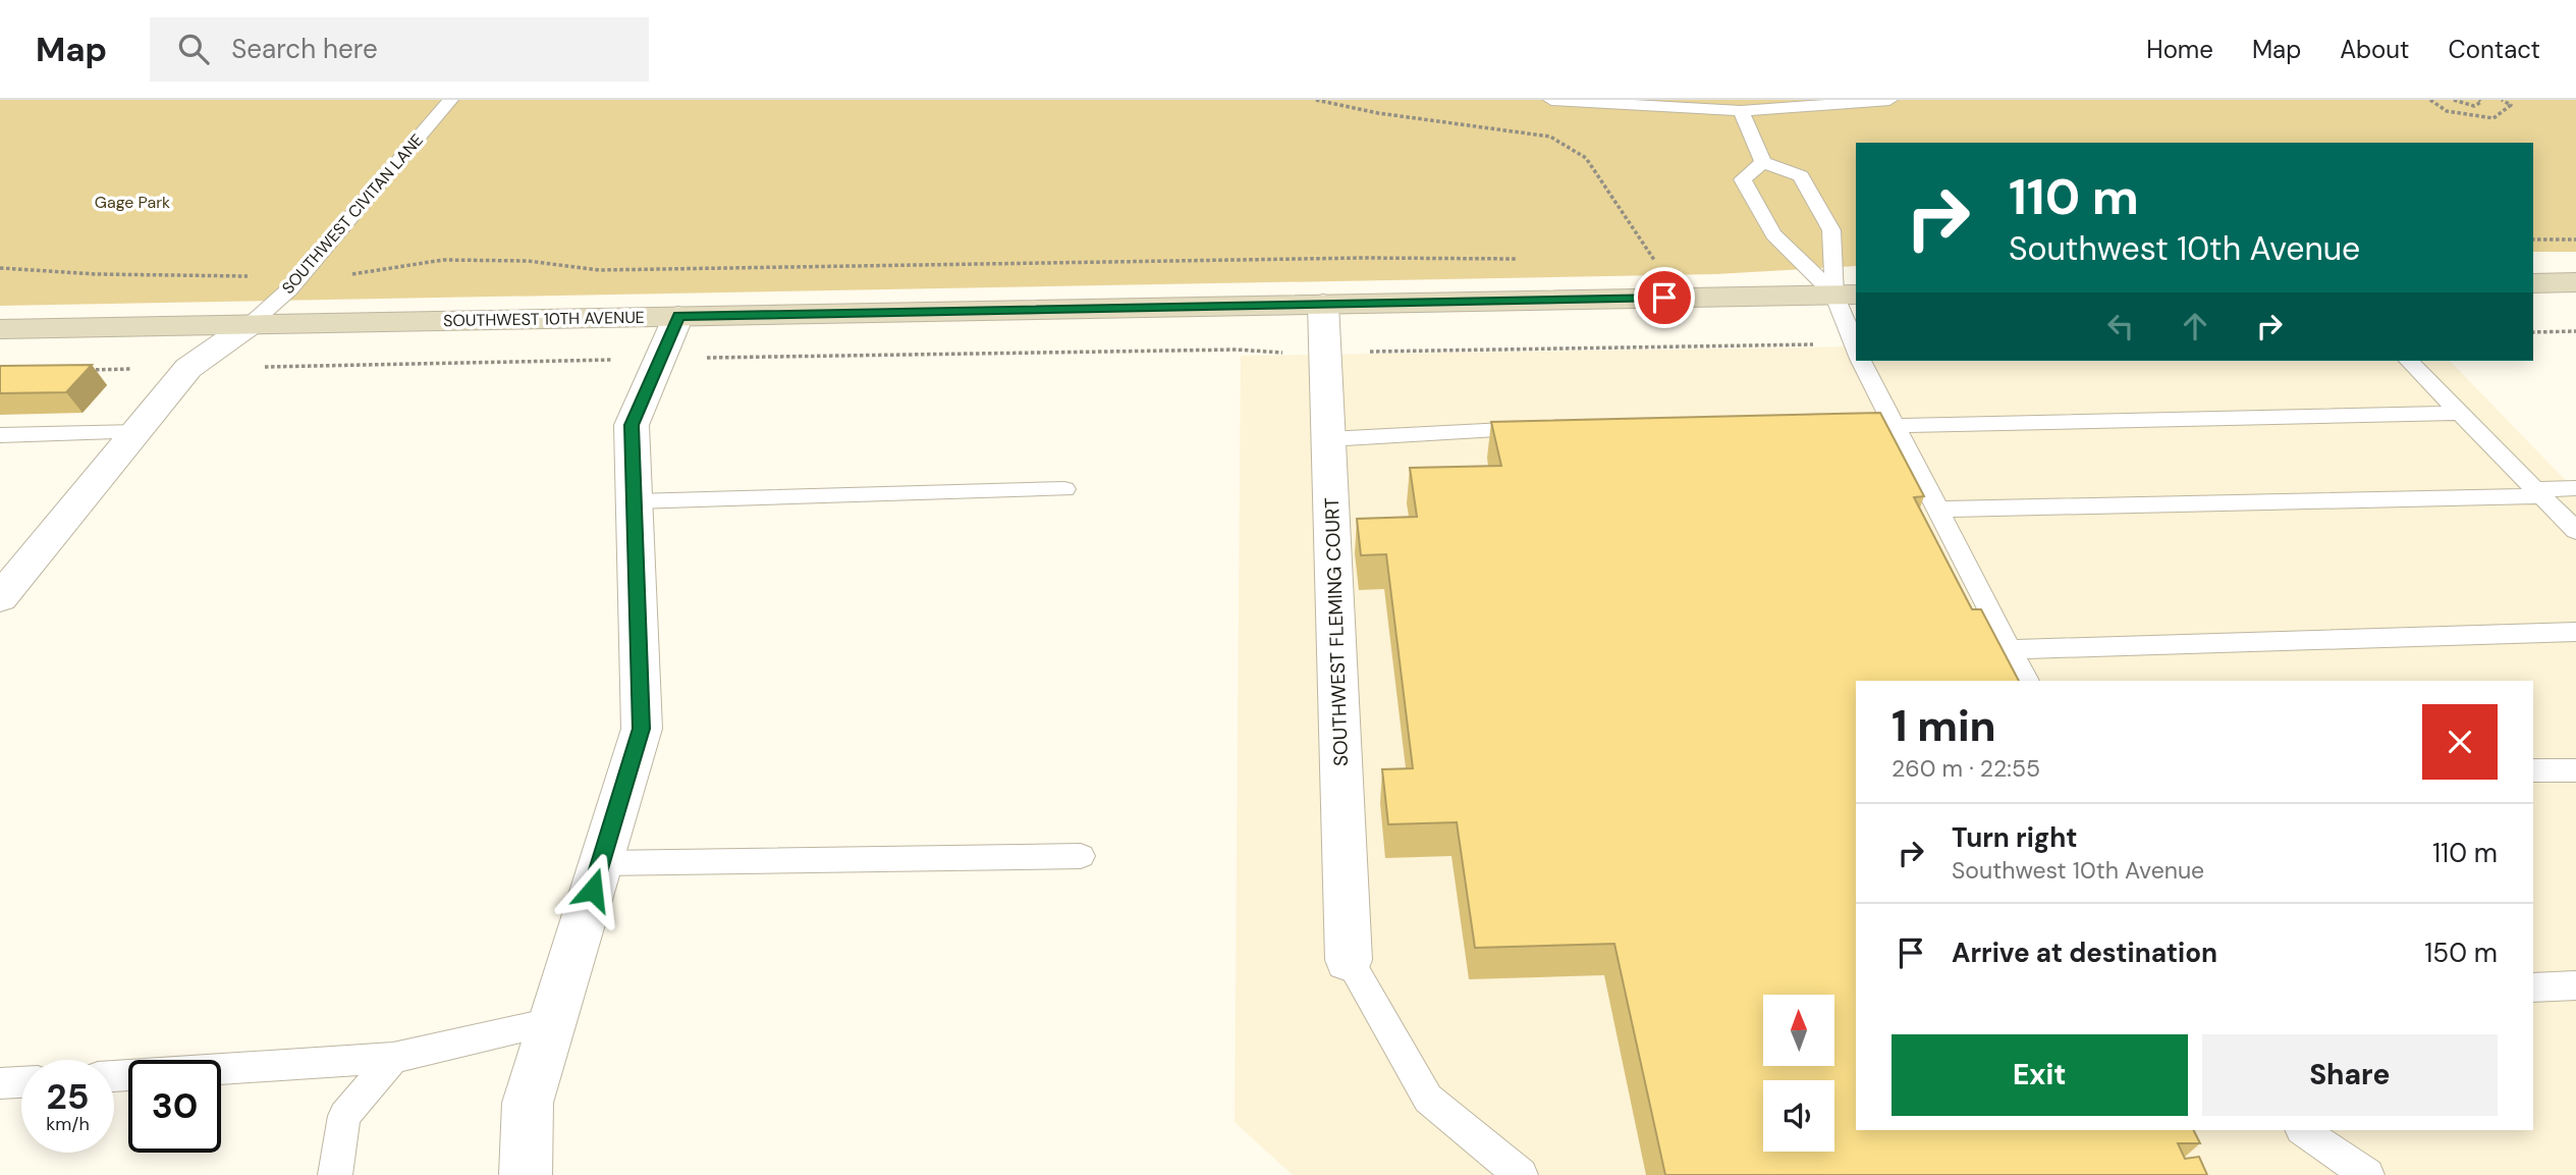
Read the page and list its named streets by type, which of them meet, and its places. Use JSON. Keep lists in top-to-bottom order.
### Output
{
  "streets": {
    "main road": ["SOUTHWEST 10TH AVENUE"],
    "street": ["SOUTHWEST FLEMING COURT"],
    "lane": ["SOUTHWEST CIVITAN LANE"]
  },
  "crossings": [
    ["SOUTHWEST CIVITAN LANE", "SOUTHWEST 10TH AVENUE"],
    ["SOUTHWEST 10TH AVENUE", "SOUTHWEST FLEMING COURT"]
  ],
  "parks": ["Gage Park"],
  "north": "top",
  "page": {
    "header": "Map",
    "search": "Search here",
    "nav": [
      "Home",
      "Map",
      "About",
      "Contact"
    ],
    "turn": ["110 m", "Southwest 10th Avenue"],
    "heading": ["1 min", "260 m · 22:55"],
    "list": [
      {
        "name": "Turn right",
        "note": "Southwest 10th Avenue",
        "value": "110 m"
      },
      {
        "name": "Arrive at destination",
        "value": "150 m"
      }
    ],
    "buttons": ["Exit", "Share"],
    "speed": "25 km/h",
    "limit": "30"
  }
}
